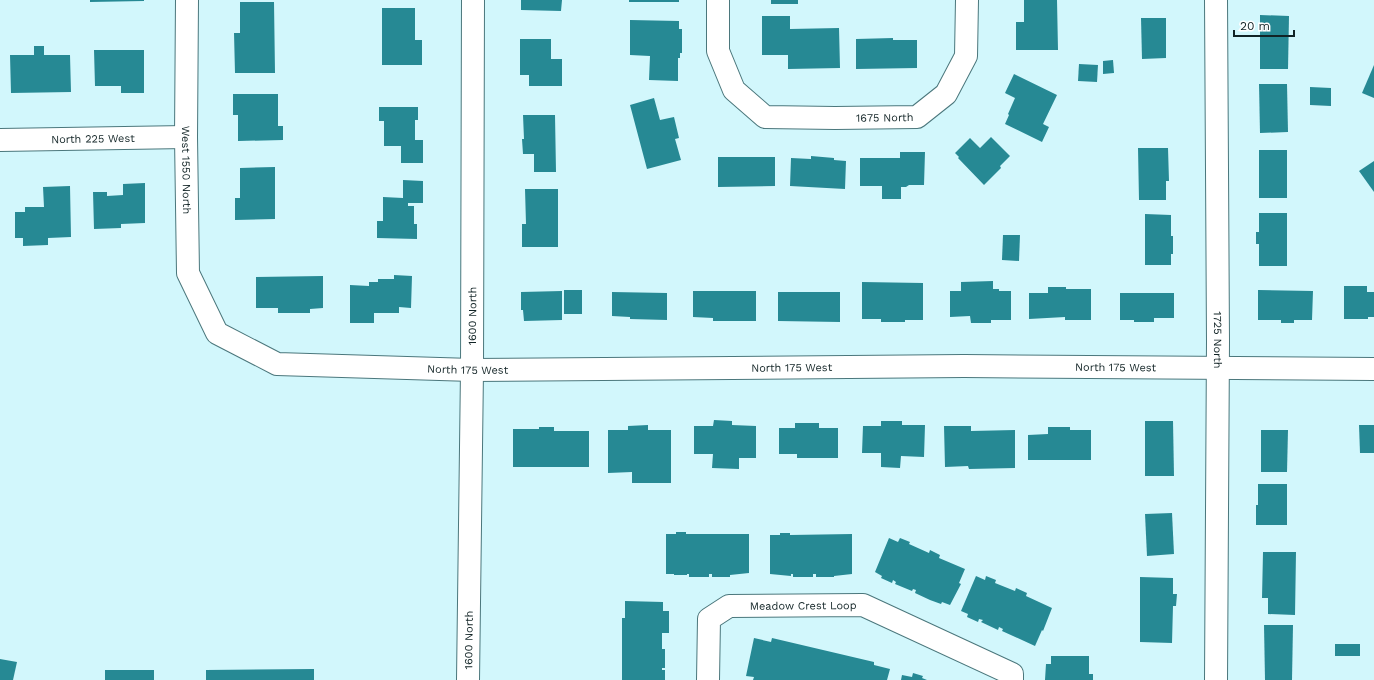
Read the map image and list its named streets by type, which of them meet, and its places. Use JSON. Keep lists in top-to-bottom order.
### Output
{
  "streets": {
    "street": [
      "1675 North",
      "North 225 West",
      "West 1550 North",
      "1600 North",
      "1725 North",
      "North 175 West",
      "Meadow Crest Loop"
    ]
  },
  "crossings": [
    ["North 225 West", "West 1550 North"],
    ["West 1550 North", "North 175 West"],
    ["1600 North", "North 175 West"],
    ["1725 North", "North 175 West"]
  ],
  "scale_bar": "20 m"
}
